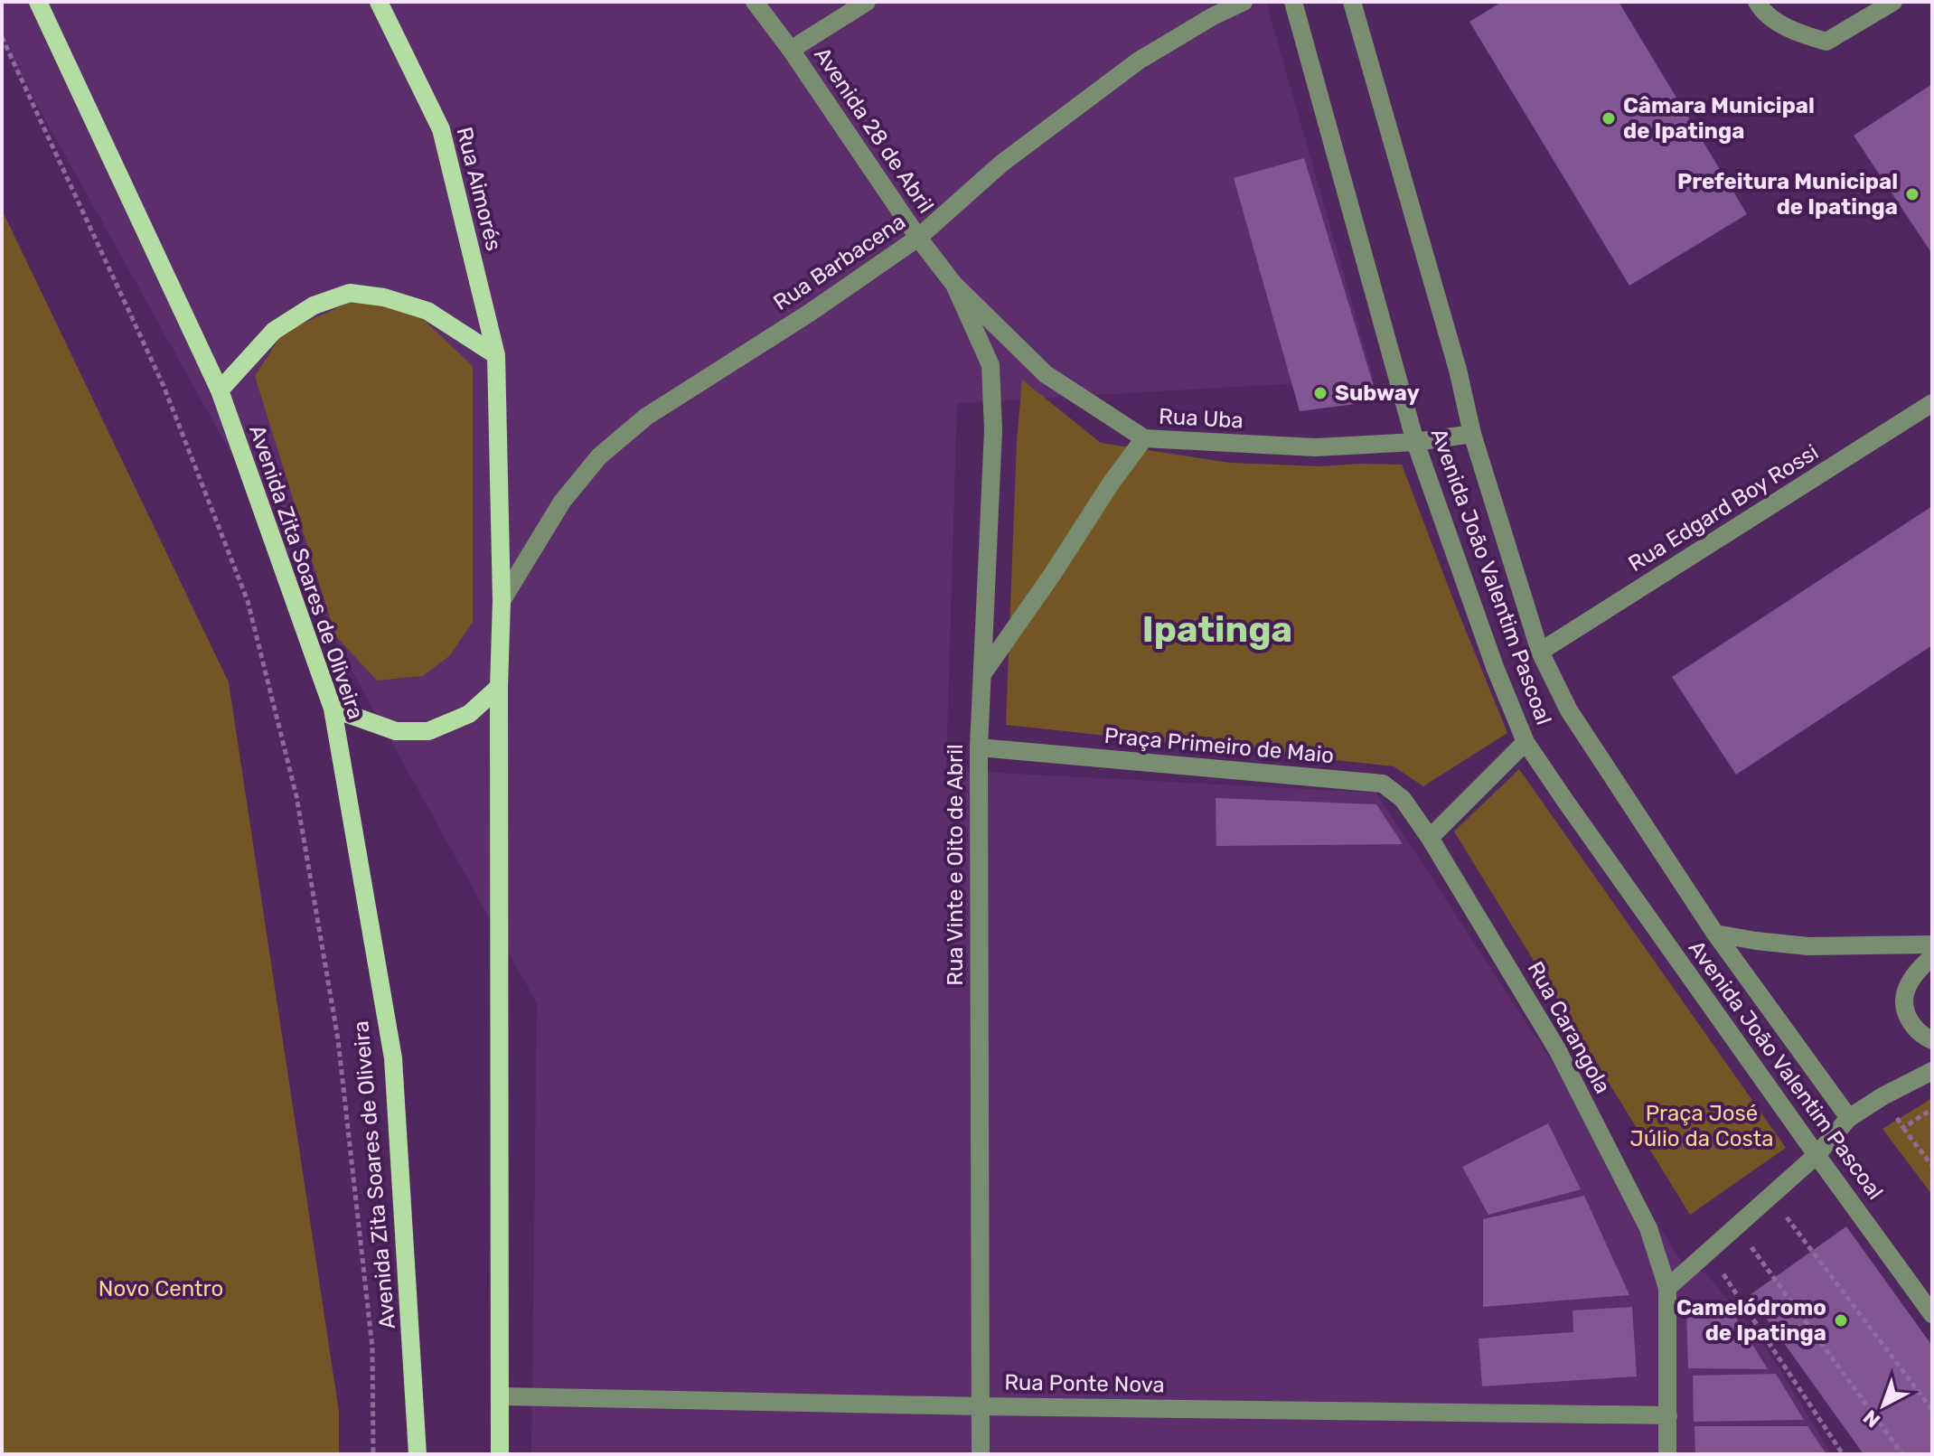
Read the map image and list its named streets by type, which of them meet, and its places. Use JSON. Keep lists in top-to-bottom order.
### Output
{
  "streets": {
    "main road": ["Rua Aimorés", "Avenida Zita Soares de Oliveira"],
    "street": [
      "Avenida 28 de Abril",
      "Rua Barbacena",
      "Rua Uba",
      "Rua Edgard Boy Rossi",
      "Avenida João Valentim Pascoal",
      "Praça Primeiro de Maio",
      "Rua Vinte e Oito de Abril",
      "Rua Carangola",
      "Rua Ponte Nova"
    ]
  },
  "crossings": [
    ["Avenida 28 de Abril", "Rua Barbacena"],
    ["Avenida 28 de Abril", "Rua Uba"],
    ["Avenida 28 de Abril", "Rua Vinte e Oito de Abril"],
    ["Rua Aimorés", "Rua Barbacena"],
    ["Rua Uba", "Avenida João Valentim Pascoal"],
    ["Rua Uba", "Rua Vinte e Oito de Abril"],
    ["Rua Edgard Boy Rossi", "Avenida João Valentim Pascoal"],
    ["Praça Primeiro de Maio", "Rua Vinte e Oito de Abril"],
    ["Praça Primeiro de Maio", "Rua Carangola"],
    ["Rua Vinte e Oito de Abril", "Rua Ponte Nova"],
    ["Rua Carangola", "Rua Ponte Nova"]
  ],
  "districts": ["Ipatinga"],
  "parks": ["Praça José Júlio da Costa", "Novo Centro"],
  "places": [
    "Câmara Municipal de Ipatinga",
    "Prefeitura Municipal de Ipatinga",
    "Subway",
    "Camelódromo de Ipatinga"
  ],
  "north": "bottom left"
}
